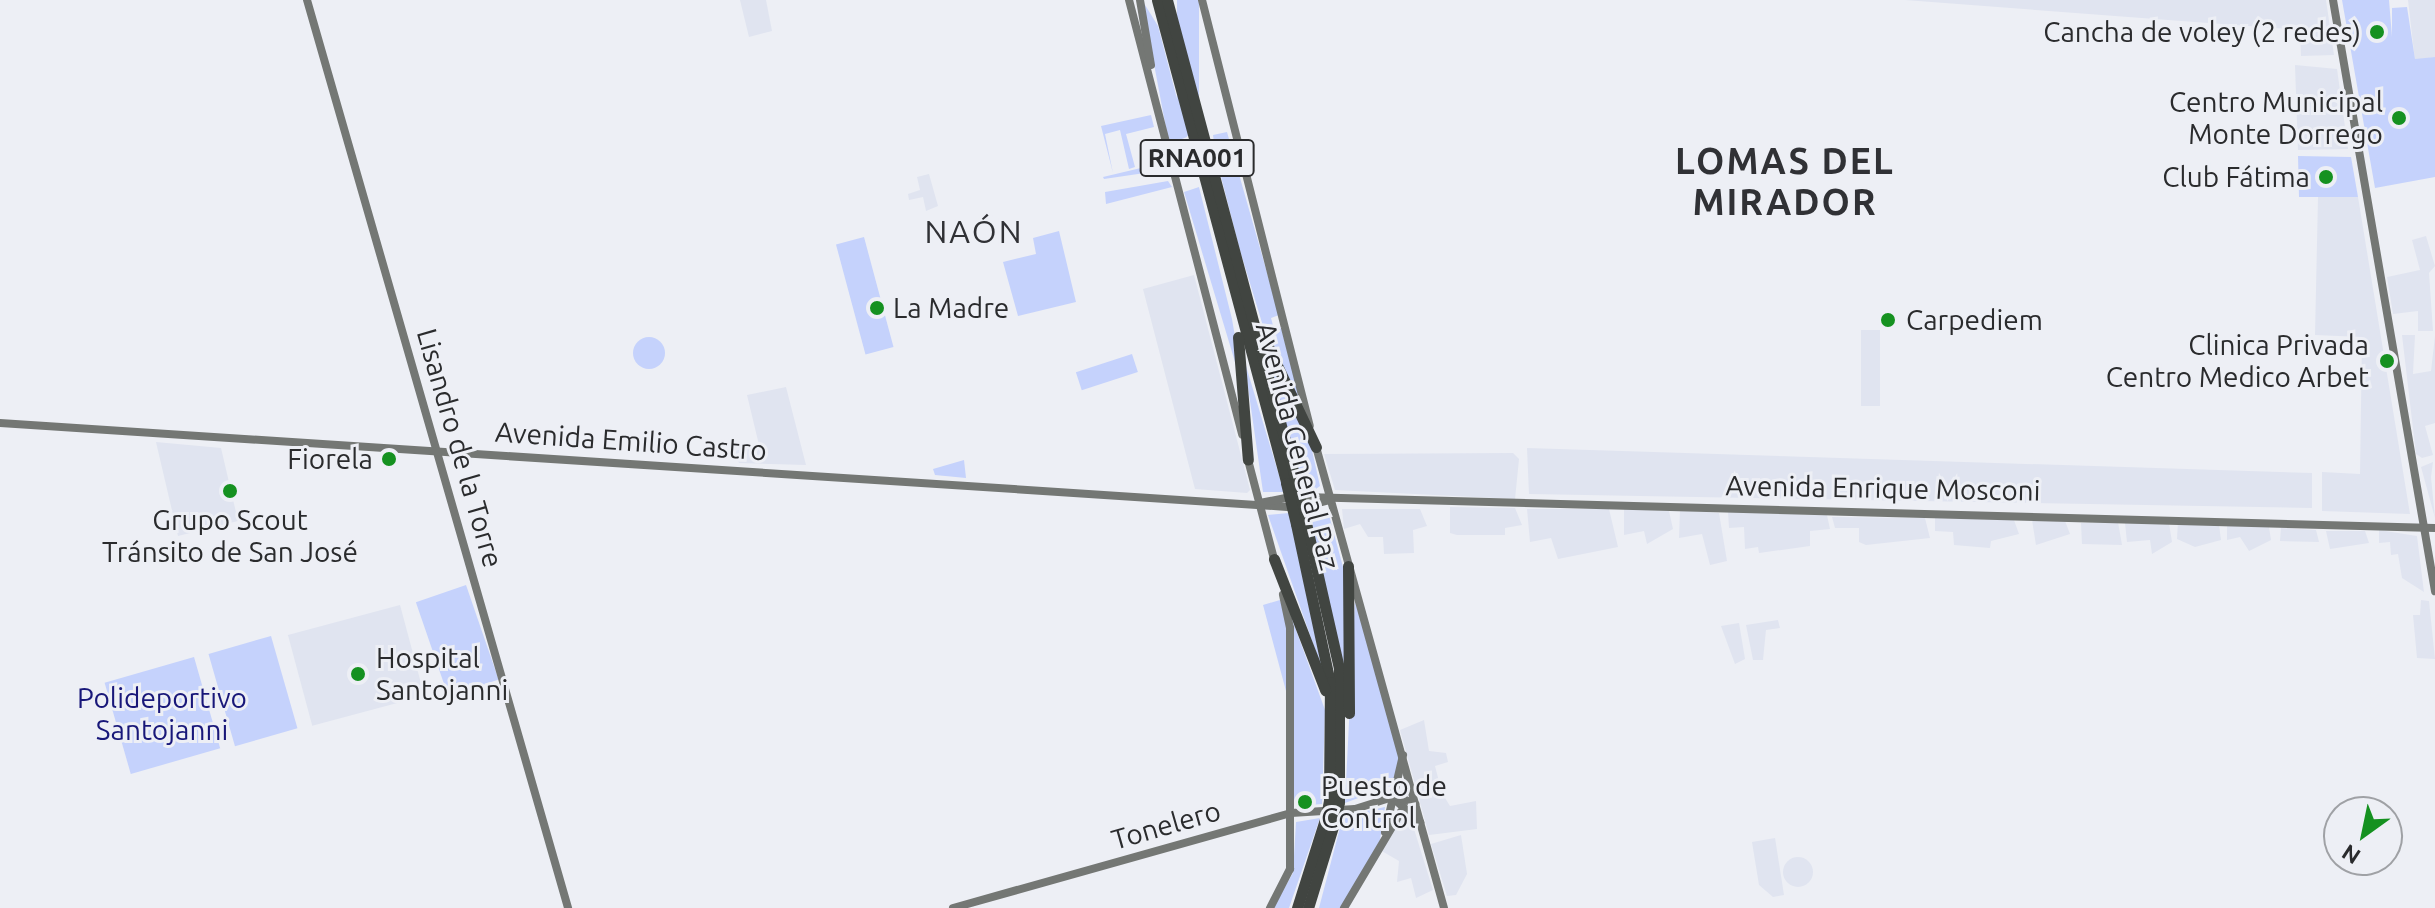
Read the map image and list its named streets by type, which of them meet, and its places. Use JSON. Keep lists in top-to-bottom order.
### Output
{
  "streets": {
    "highway": ["RNA001", "Avenida General Paz"],
    "main road": [
      "Avenida Emilio Castro",
      "Lisandro de la Torre",
      "Avenida Enrique Mosconi",
      "Tonelero"
    ]
  },
  "crossings": [
    ["Avenida Emilio Castro", "Avenida General Paz"],
    ["Avenida Emilio Castro", "Lisandro de la Torre"],
    ["Avenida General Paz", "Avenida Enrique Mosconi"],
    ["Avenida General Paz", "Tonelero"]
  ],
  "districts": ["LOMAS DEL MIRADOR", "NAÓN"],
  "parks": ["Polideportivo Santojanni"],
  "places": [
    "Cancha de voley (2 redes)",
    "Centro Municipal Monte Dorrego",
    "Club Fátima",
    "La Madre",
    "Carpediem",
    "Clinica Privada Centro Medico Arbet",
    "Fiorela",
    "Grupo Scout Tránsito de San José",
    "Hospital Santojanni",
    "Puesto de Control"
  ],
  "north": "bottom left"
}
